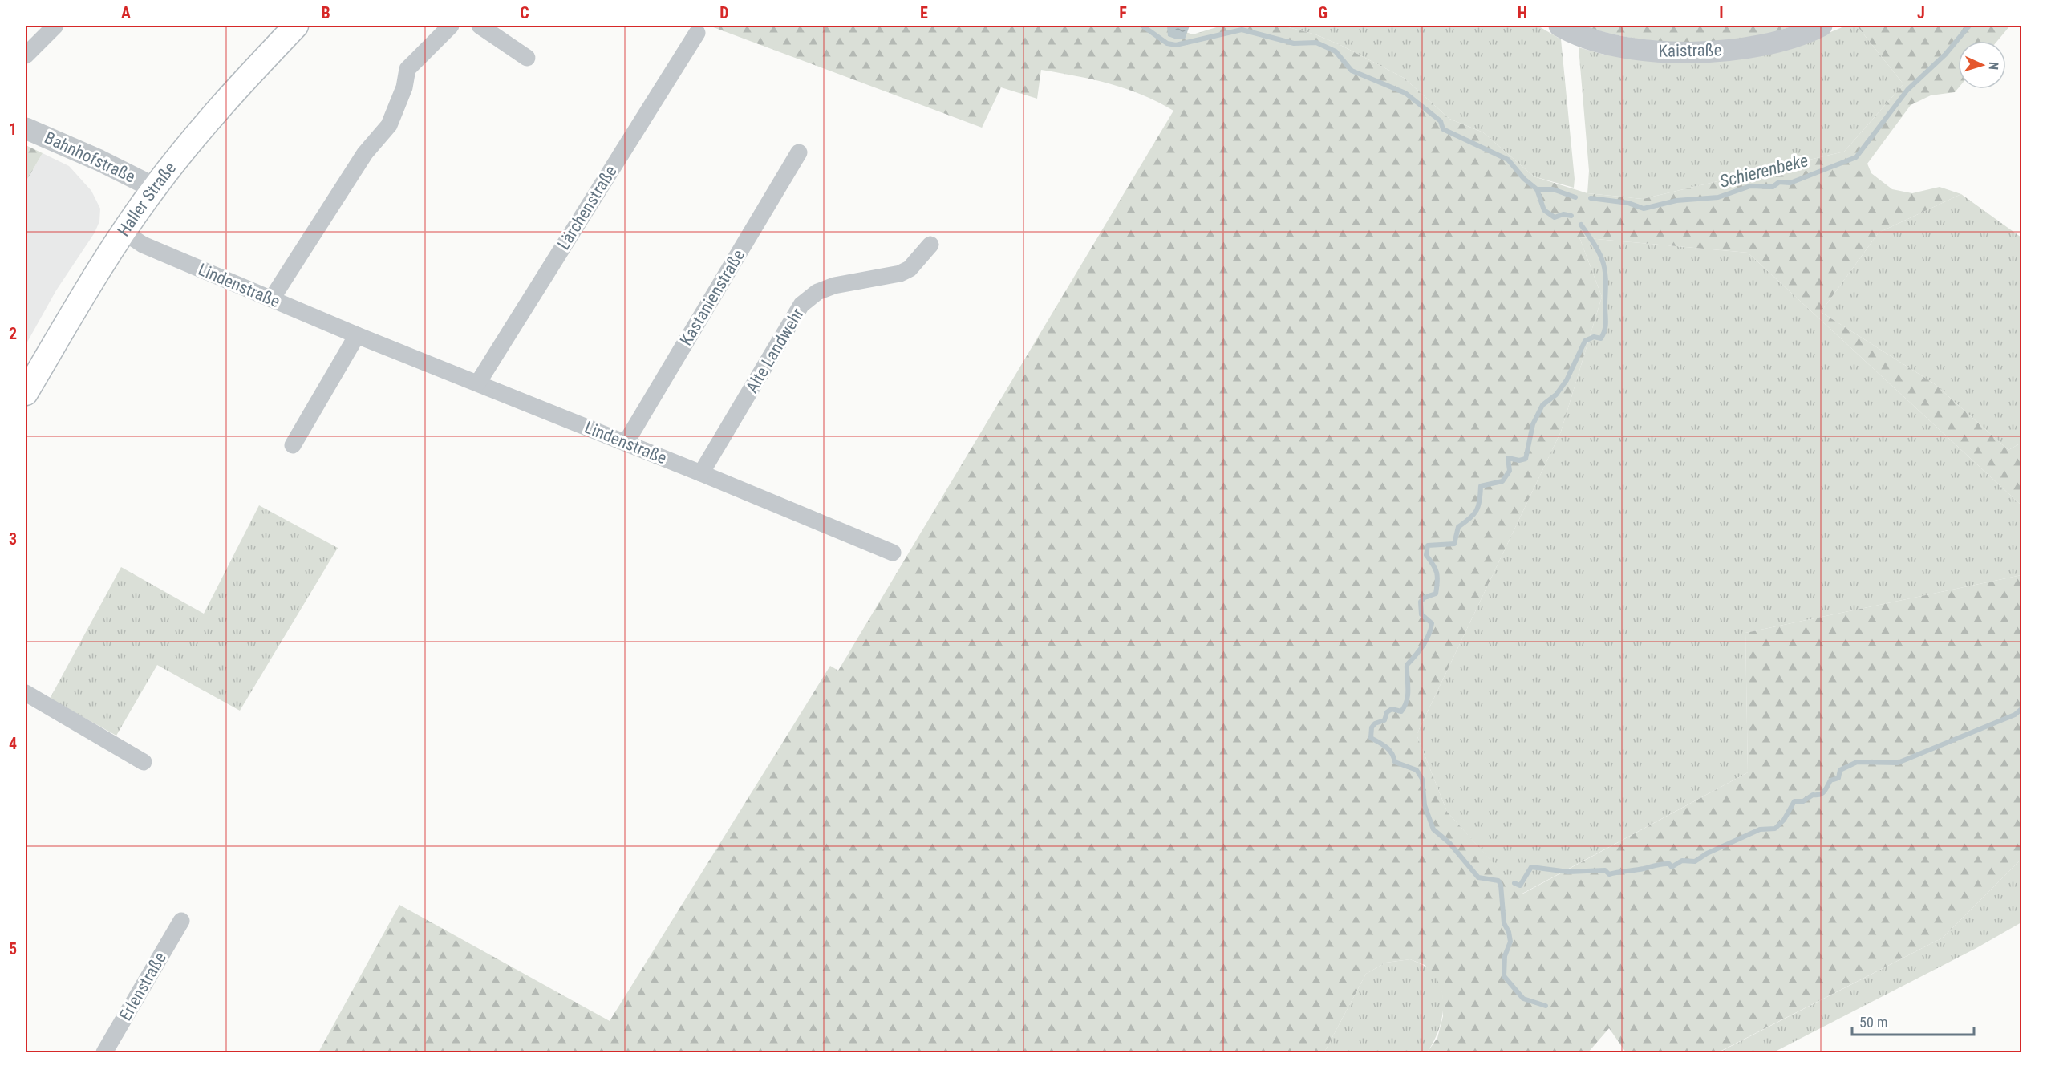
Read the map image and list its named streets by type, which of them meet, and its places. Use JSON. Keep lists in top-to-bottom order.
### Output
{
  "streets": {
    "main road": ["Haller Straße"],
    "street": [
      "Kaistraße",
      "Bahnhofstraße",
      "Lärchenstraße",
      "Lindenstraße",
      "Kastanienstraße",
      "Alte Landwehr",
      "Erlenstraße"
    ]
  },
  "crossings": [
    ["Bahnhofstraße", "Haller Straße"],
    ["Haller Straße", "Lindenstraße"],
    ["Lärchenstraße", "Lindenstraße"],
    ["Lindenstraße", "Kastanienstraße"],
    ["Lindenstraße", "Alte Landwehr"]
  ],
  "water": ["Schierenbeke"],
  "scale_bar": "50 m",
  "north": "right",
  "grid": {
    "columns": [
      "A",
      "B",
      "C",
      "D",
      "E",
      "F",
      "G",
      "H",
      "I",
      "J"
    ],
    "rows": [
      "1",
      "2",
      "3",
      "4",
      "5"
    ]
  }
}
